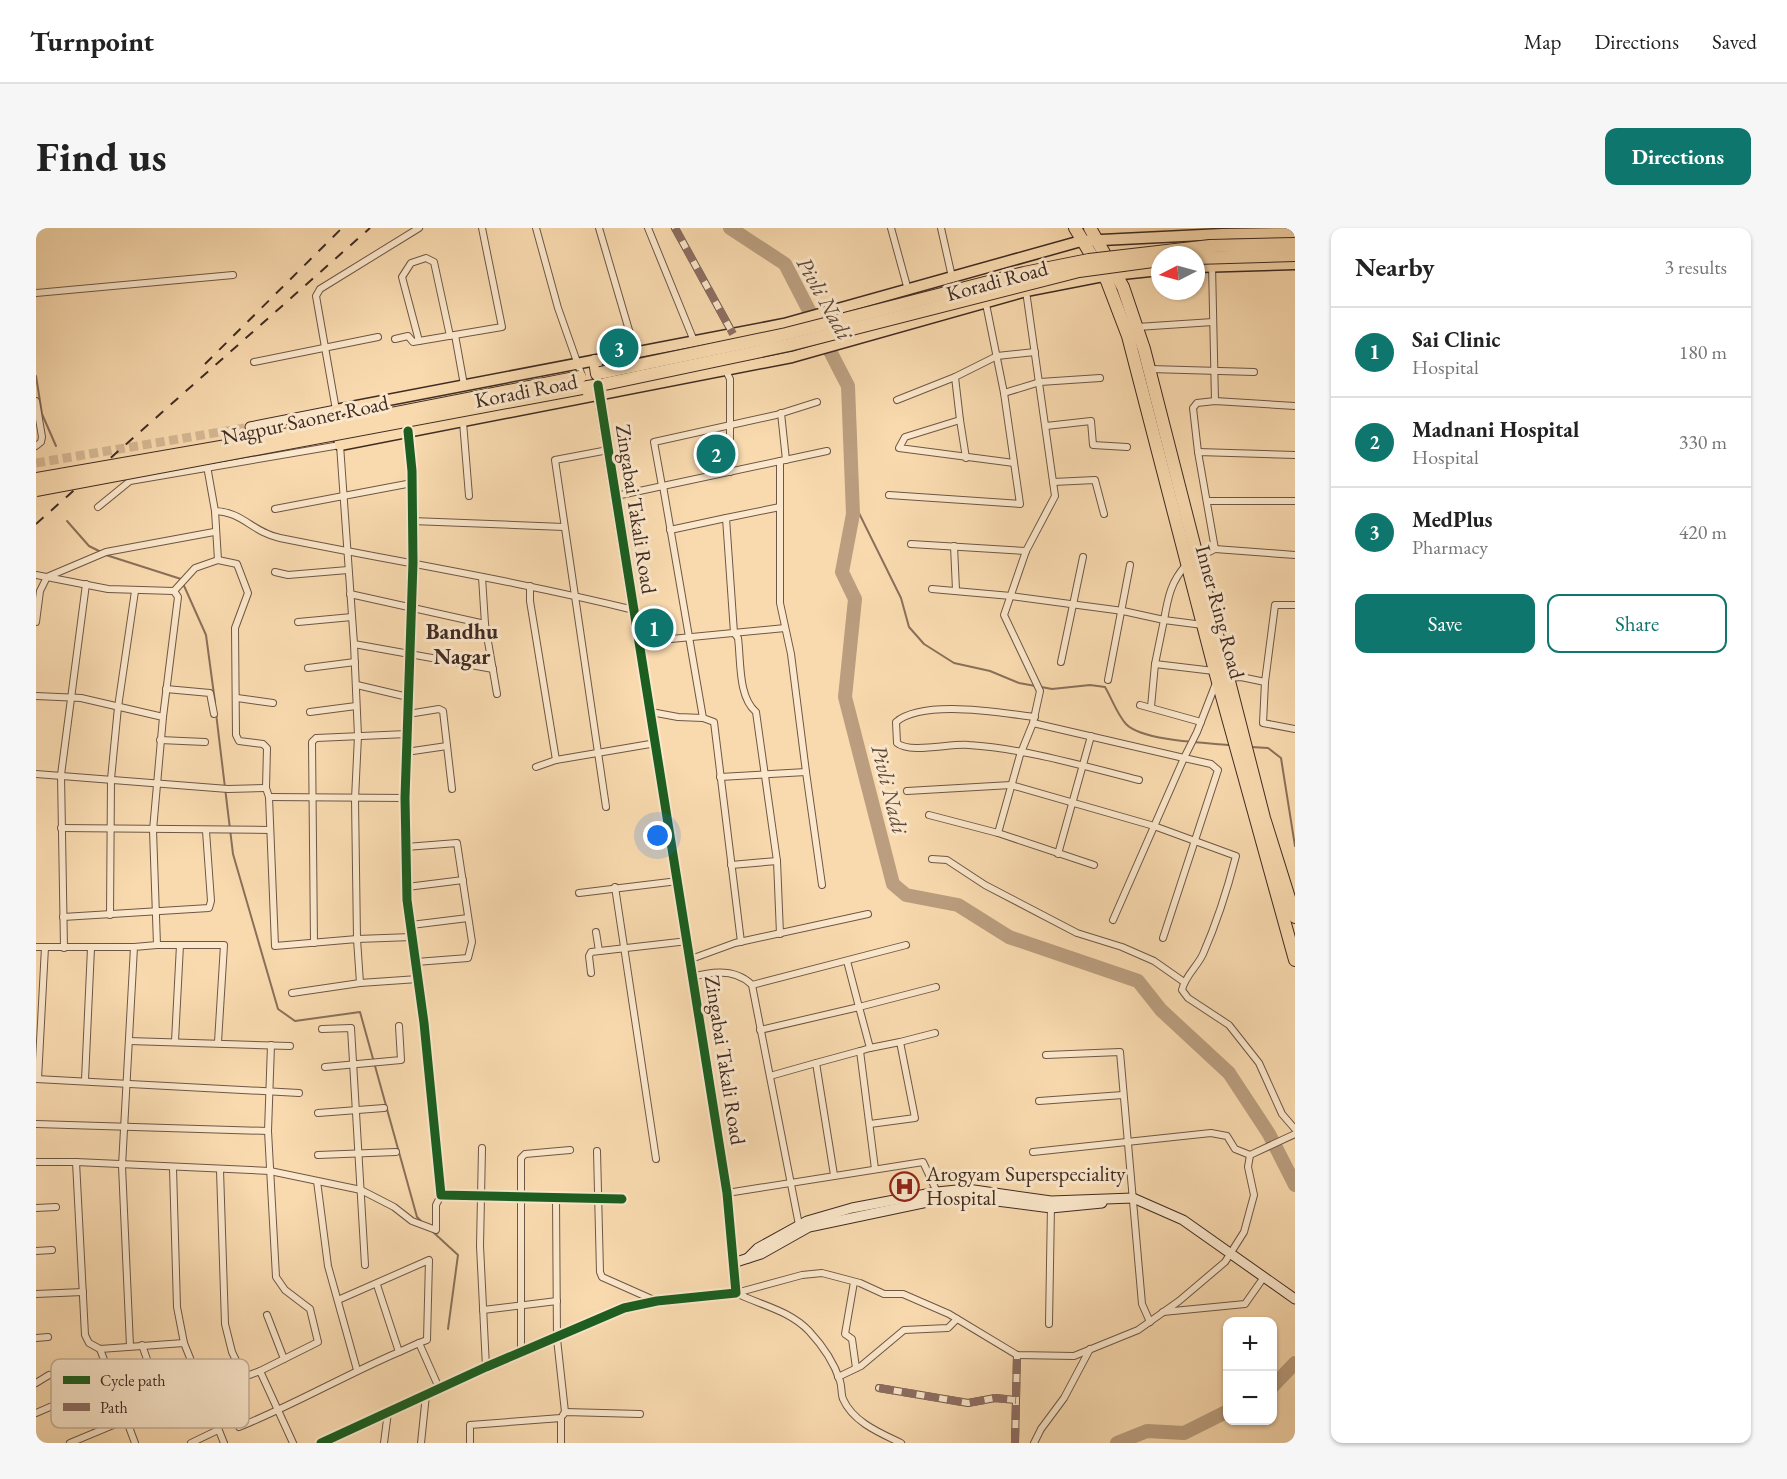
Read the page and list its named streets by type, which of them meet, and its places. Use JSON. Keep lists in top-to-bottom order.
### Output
{
  "streets": {
    "highway": ["Koradi Road", "Nagpur Saoner Road", "Inner Ring Road"],
    "street": ["Zingabai Takali Road"]
  },
  "crossings": [
    ["Koradi Road", "Nagpur Saoner Road"],
    ["Koradi Road", "Zingabai Takali Road"],
    ["Koradi Road", "Inner Ring Road"]
  ],
  "districts": ["Bandhu Nagar"],
  "water": ["Pivli Nadi"],
  "places": {
    "hospital": ["Arogyam Superspeciality Hospital"]
  },
  "legend": ["Cycle path", "Path"],
  "north": "left",
  "page": {
    "header": "Turnpoint",
    "nav": ["Map", "Directions", "Saved"],
    "buttons": [
      "Directions",
      ["Save", "Share"]
    ],
    "title": "Find us",
    "heading": ["Nearby", "3 results"],
    "list": [
      {
        "mark": "1",
        "name": "Sai Clinic",
        "note": "Hospital",
        "value": "180 m"
      },
      {
        "mark": "2",
        "name": "Madnani Hospital",
        "note": "Hospital",
        "value": "330 m"
      },
      {
        "mark": "3",
        "name": "MedPlus",
        "note": "Pharmacy",
        "value": "420 m"
      }
    ],
    "pins": ["3", "2", "1"],
    "map_buttons": ["+", "−"]
  }
}
